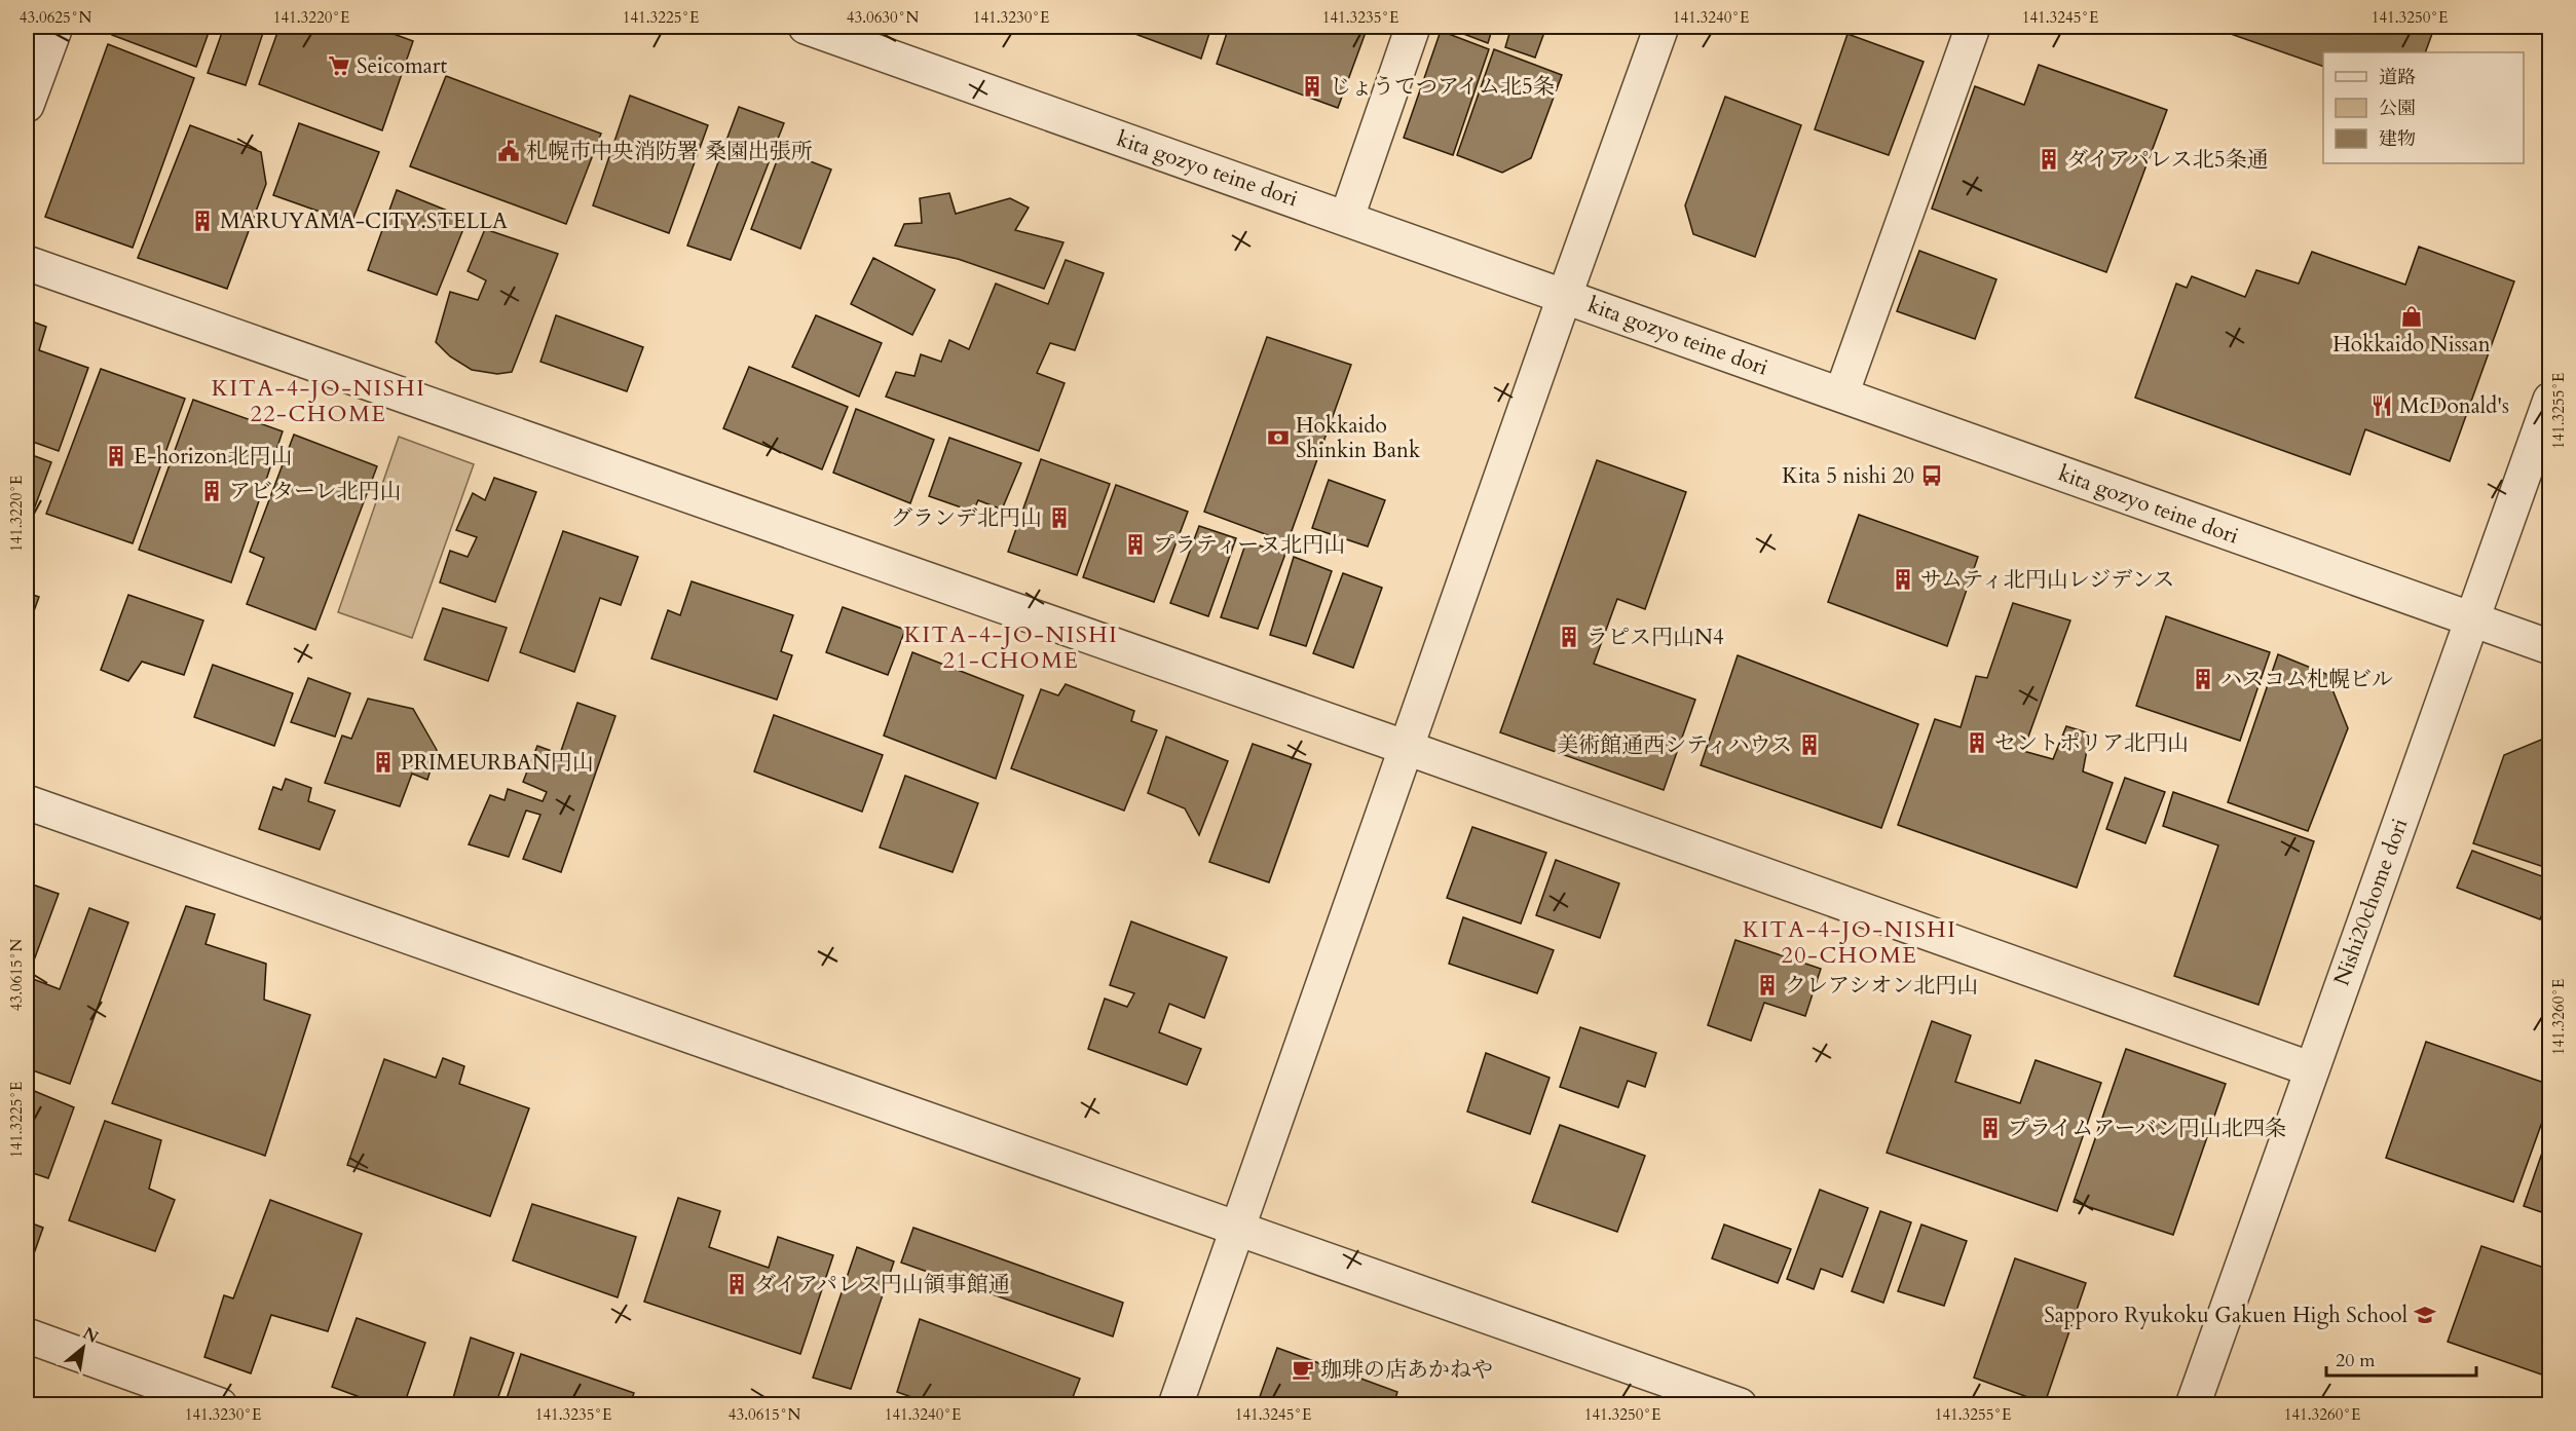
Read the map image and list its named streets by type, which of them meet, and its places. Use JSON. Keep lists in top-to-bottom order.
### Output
{
  "streets": {
    "street": ["kita gozyo teine dori", "Nishi20chome dori"]
  },
  "crossings": [
    ["kita gozyo teine dori", "Nishi20chome dori"]
  ],
  "districts": ["KITA-4-JO-NISHI 22-CHOME", "KITA-4-JO-NISHI 21-CHOME", "KITA-4-JO-NISHI 20-CHOME"],
  "places": {
    "supermarket": ["Seicomart"],
    "building": [
      "じょうてつアイム北5条",
      "ダイアパレス北5条通",
      "MARUYAMA-CITY.STELLA",
      "E-horizon北円山",
      "アビターレ北円山",
      "グランデ北円山",
      "プラティーヌ北円山",
      "サムティ北円山レジデンス",
      "ラピス円山N4",
      "ハスコム札幌ビル",
      "セントポリア北円山",
      "美術館通西シティハウス",
      "PRIMEURBAN円山",
      "クレアシオン北円山",
      "プライムアーバン円山北四条",
      "ダイアパレス円山領事館通"
    ],
    "public building": ["札幌市中央消防署 桑園出張所"],
    "shop": ["Hokkaido Nissan"],
    "restaurant": ["McDonald's"],
    "bank": ["Hokkaido Shinkin Bank"],
    "bus stop": ["Kita 5 nishi 20"],
    "school or university": ["Sapporo Ryukoku Gakuen High School"],
    "cafe": ["珈琲の店あかねや"]
  },
  "legend": ["道路", "公園", "建物"],
  "scale_bar": "20 m",
  "north": "top right",
  "coordinates": [
    "43.0625°N",
    "141.3220°E",
    "141.3225°E",
    "43.0630°N",
    "141.3230°E",
    "141.3235°E",
    "141.3240°E",
    "141.3245°E",
    "141.3250°E",
    "141.3255°E",
    "43.0615°N",
    "141.3260°E"
  ]
}
